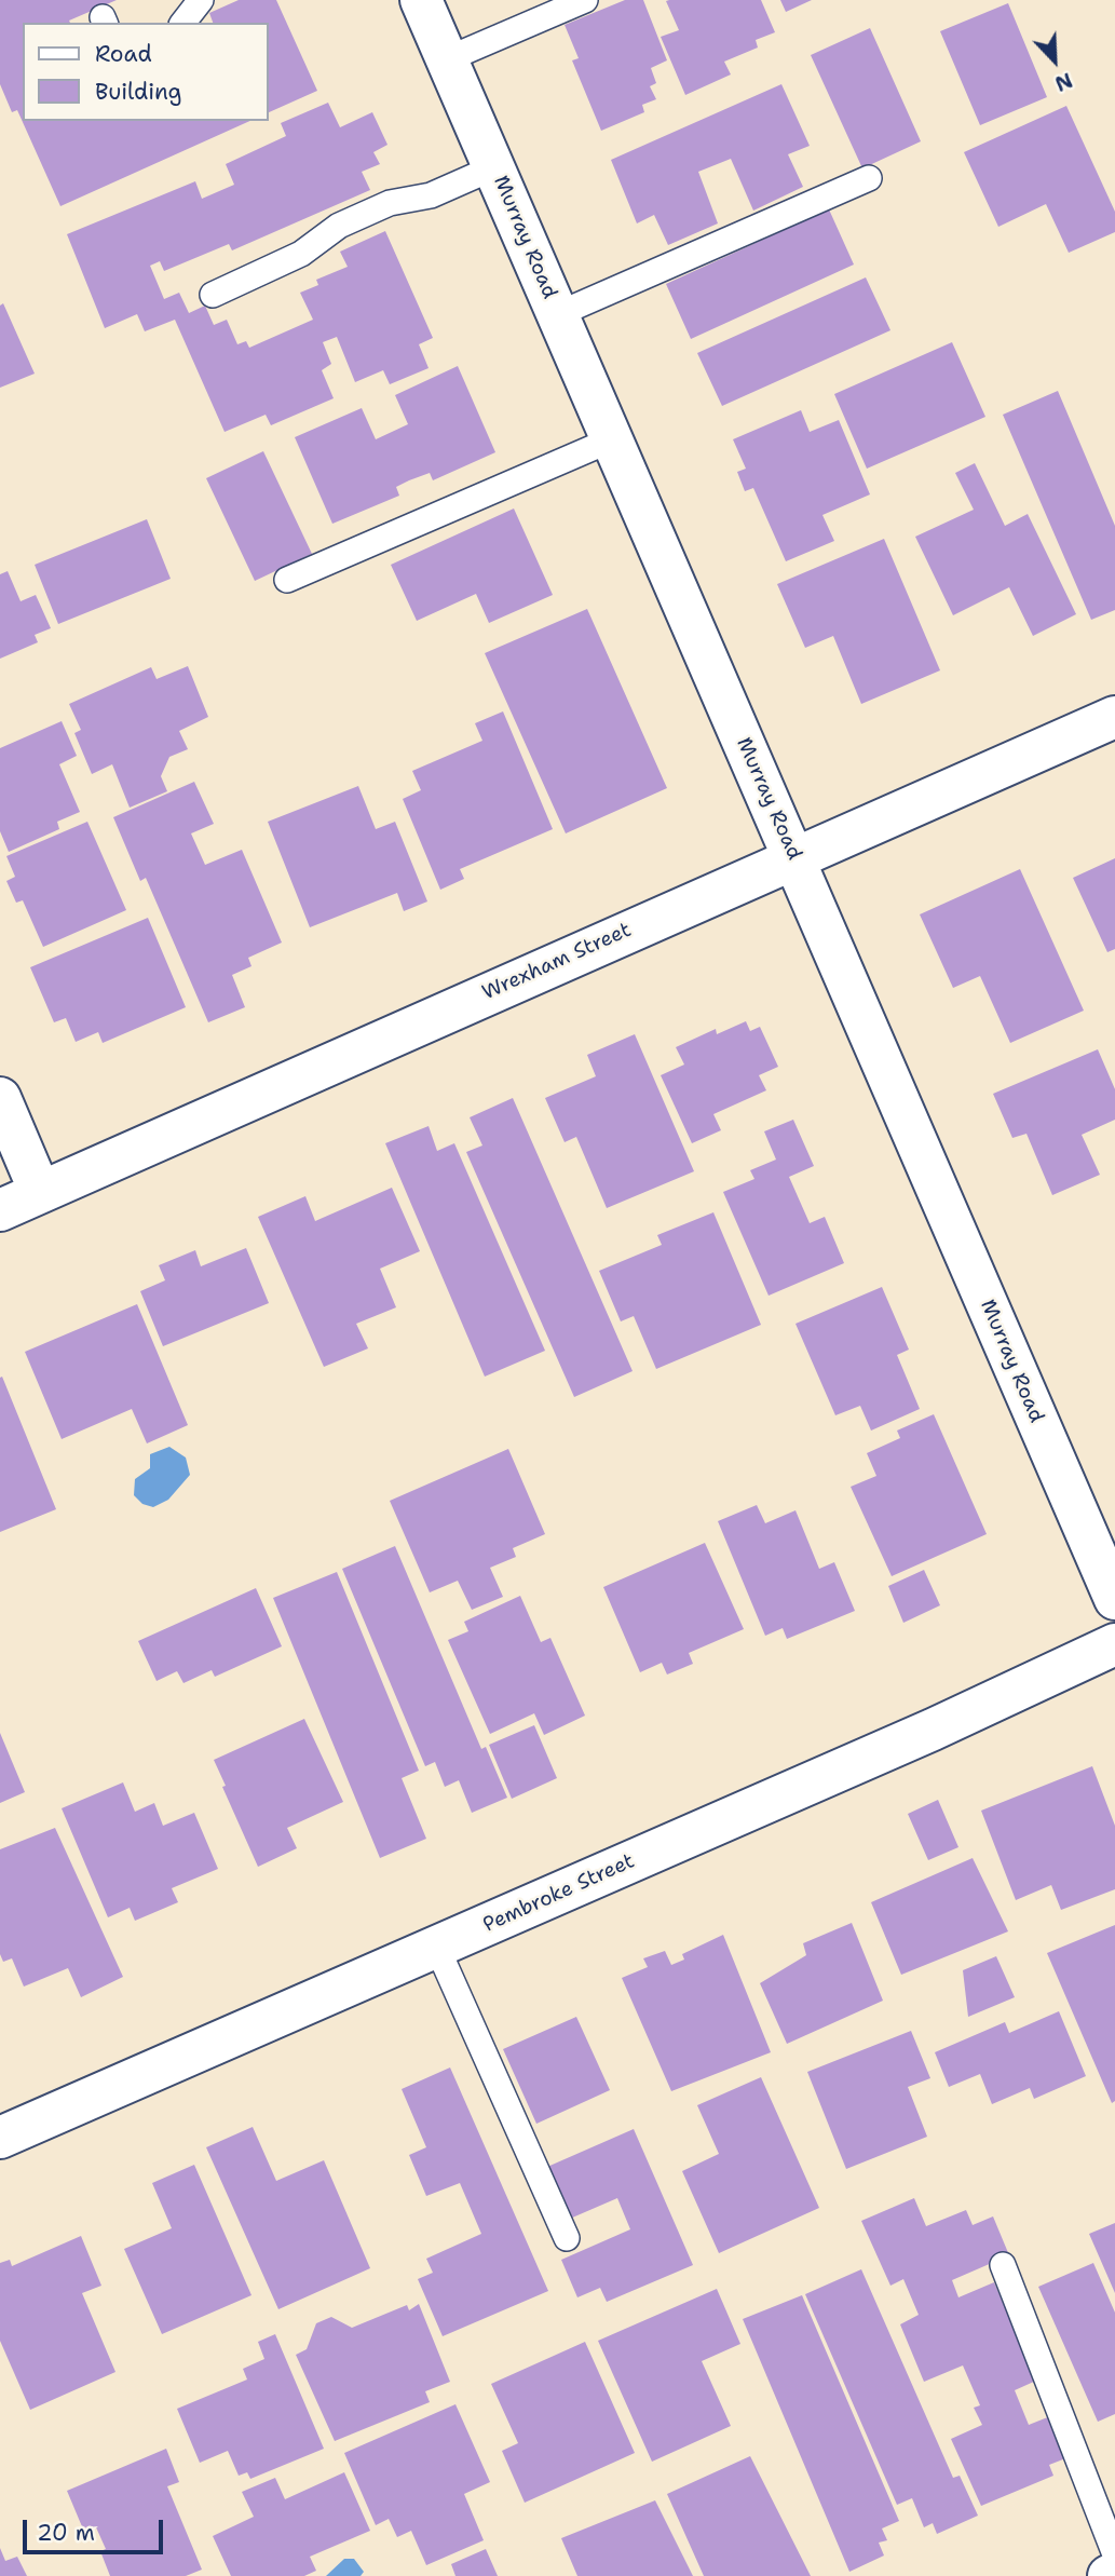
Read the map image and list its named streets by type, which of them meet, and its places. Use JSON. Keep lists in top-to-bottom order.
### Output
{
  "streets": {
    "street": ["Murray Road", "Wrexham Street", "Pembroke Street"]
  },
  "crossings": [
    ["Murray Road", "Wrexham Street"]
  ],
  "legend": ["Road", "Building"],
  "scale_bar": "20 m",
  "north": "bottom right"
}
